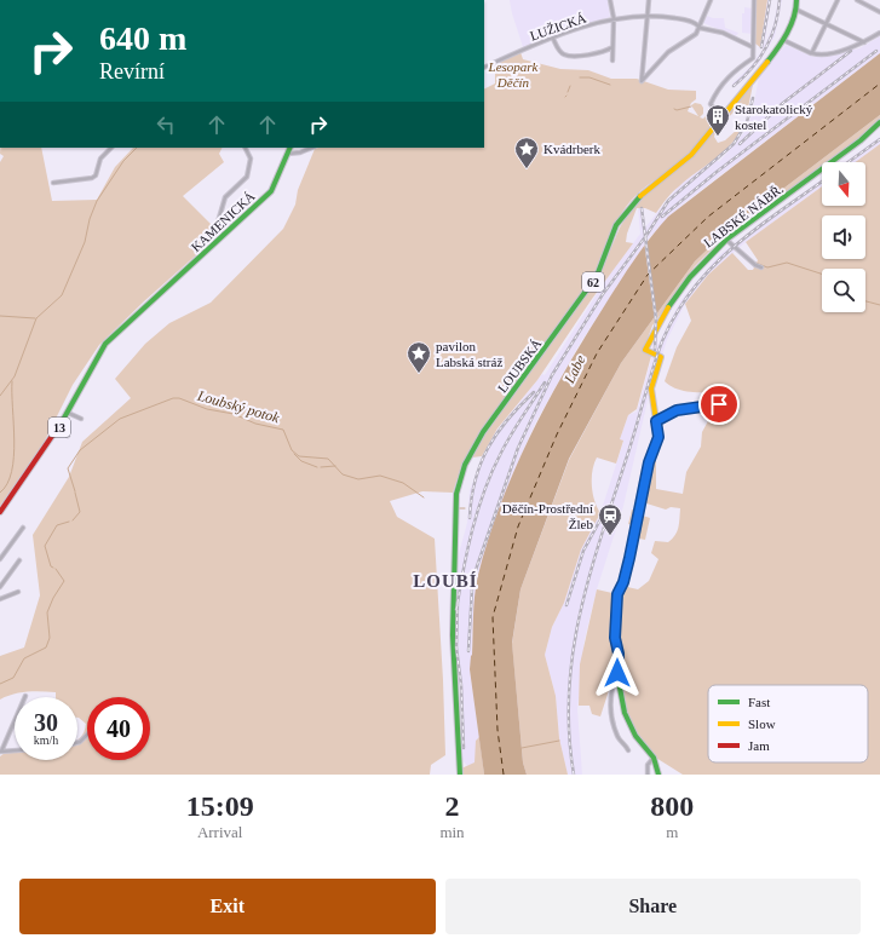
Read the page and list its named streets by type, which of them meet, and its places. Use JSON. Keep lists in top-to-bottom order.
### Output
{
  "streets": {
    "main road": [
      "LABSKÉ NÁBŘ.",
      "KAMENICKÁ",
      "62",
      "LOUBSKÁ",
      "13"
    ],
    "street": ["LUŽICKÁ"]
  },
  "crossings": [
    ["KAMENICKÁ", "13"],
    ["62", "LOUBSKÁ"]
  ],
  "districts": ["LOUBÍ"],
  "water": ["Labe", "Loubský potok"],
  "parks": ["Lesopark Děčín"],
  "places": {
    "building": ["Starokatolický kostel"],
    "place": ["Kvádrberk", "pavilon Labská stráž"],
    "station": ["Děčín-Prostřední Žleb"]
  },
  "legend": ["Fast", "Slow", "Jam"],
  "north": "bottom",
  "page": {
    "turn": ["640 m", "Revírní"],
    "speed": "30 km/h",
    "limit": "40",
    "eta": [
      "15:09",
      "Arrival",
      "2",
      "min",
      "800",
      "m"
    ],
    "buttons": ["Exit", "Share"]
  }
}
